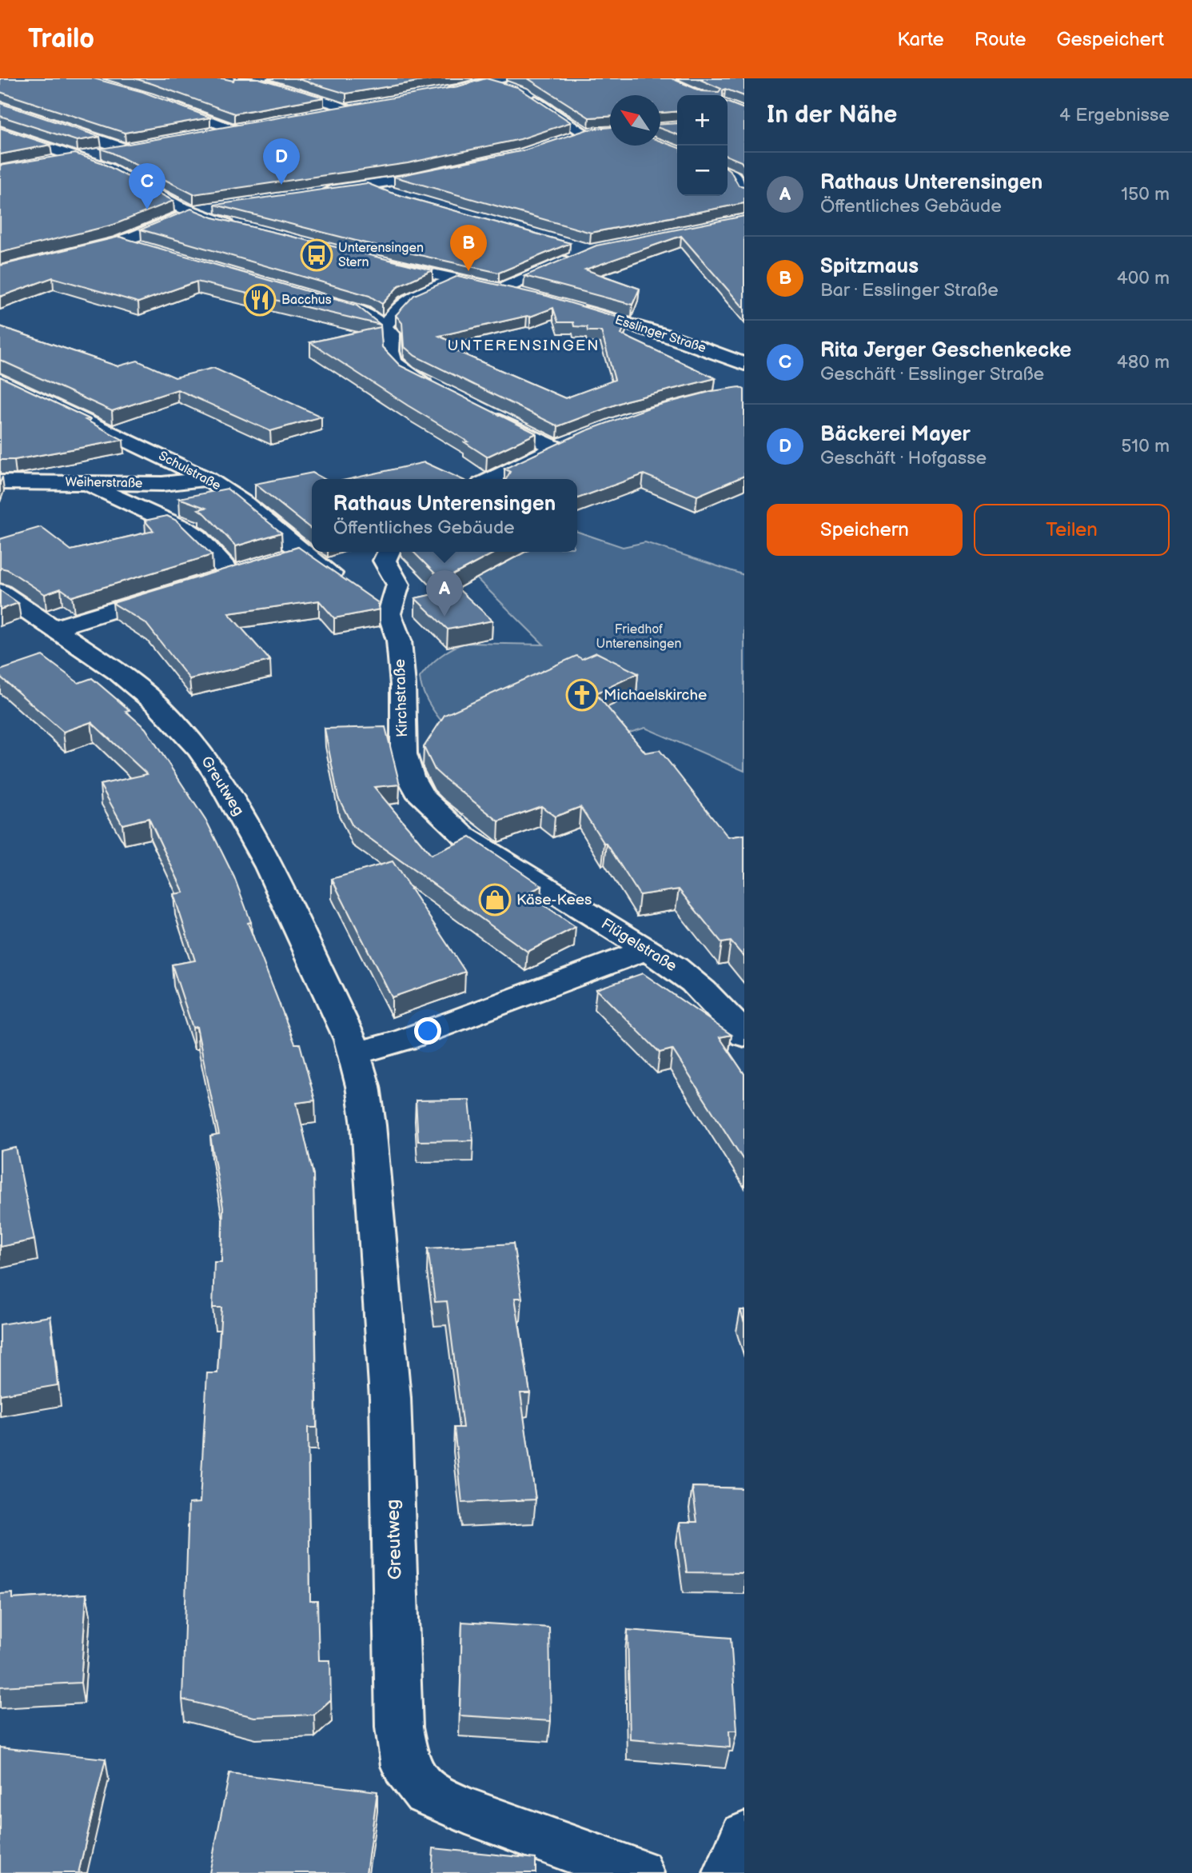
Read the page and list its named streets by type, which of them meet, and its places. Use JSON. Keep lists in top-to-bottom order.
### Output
{
  "streets": {
    "street": [
      "Esslinger Straße",
      "Schulstraße",
      "Weiherstraße",
      "Kirchstraße",
      "Greutweg",
      "Flügelstraße"
    ]
  },
  "crossings": [
    ["Schulstraße", "Weiherstraße"],
    ["Kirchstraße", "Flügelstraße"]
  ],
  "districts": ["UNTERENSINGEN"],
  "parks": ["Friedhof Unterensingen"],
  "places": {
    "bus stop": ["Unterensingen Stern"],
    "restaurant": ["Bacchus"],
    "church": ["Michaelskirche"],
    "shop": ["Käse-Kees"]
  },
  "north": "top left",
  "page": {
    "header": "Trailo",
    "nav": ["Karte", "Route", "Gespeichert"],
    "heading": ["In der Nähe", "4 Ergebnisse"],
    "map_buttons": ["+", "−"],
    "pins": [
      "D",
      "C",
      "B",
      "A"
    ],
    "list": [
      {
        "mark": "A",
        "name": "Rathaus Unterensingen",
        "note": "Öffentliches Gebäude",
        "value": "150 m"
      },
      {
        "mark": "B",
        "name": "Spitzmaus",
        "note": "Bar · Esslinger Straße",
        "value": "400 m"
      },
      {
        "mark": "C",
        "name": "Rita Jerger Geschenkecke",
        "note": "Geschäft · Esslinger Straße",
        "value": "480 m"
      },
      {
        "mark": "D",
        "name": "Bäckerei Mayer",
        "note": "Geschäft · Hofgasse",
        "value": "510 m"
      }
    ],
    "popup": ["Rathaus Unterensingen", "Öffentliches Gebäude"],
    "buttons": ["Speichern", "Teilen"]
  }
}
